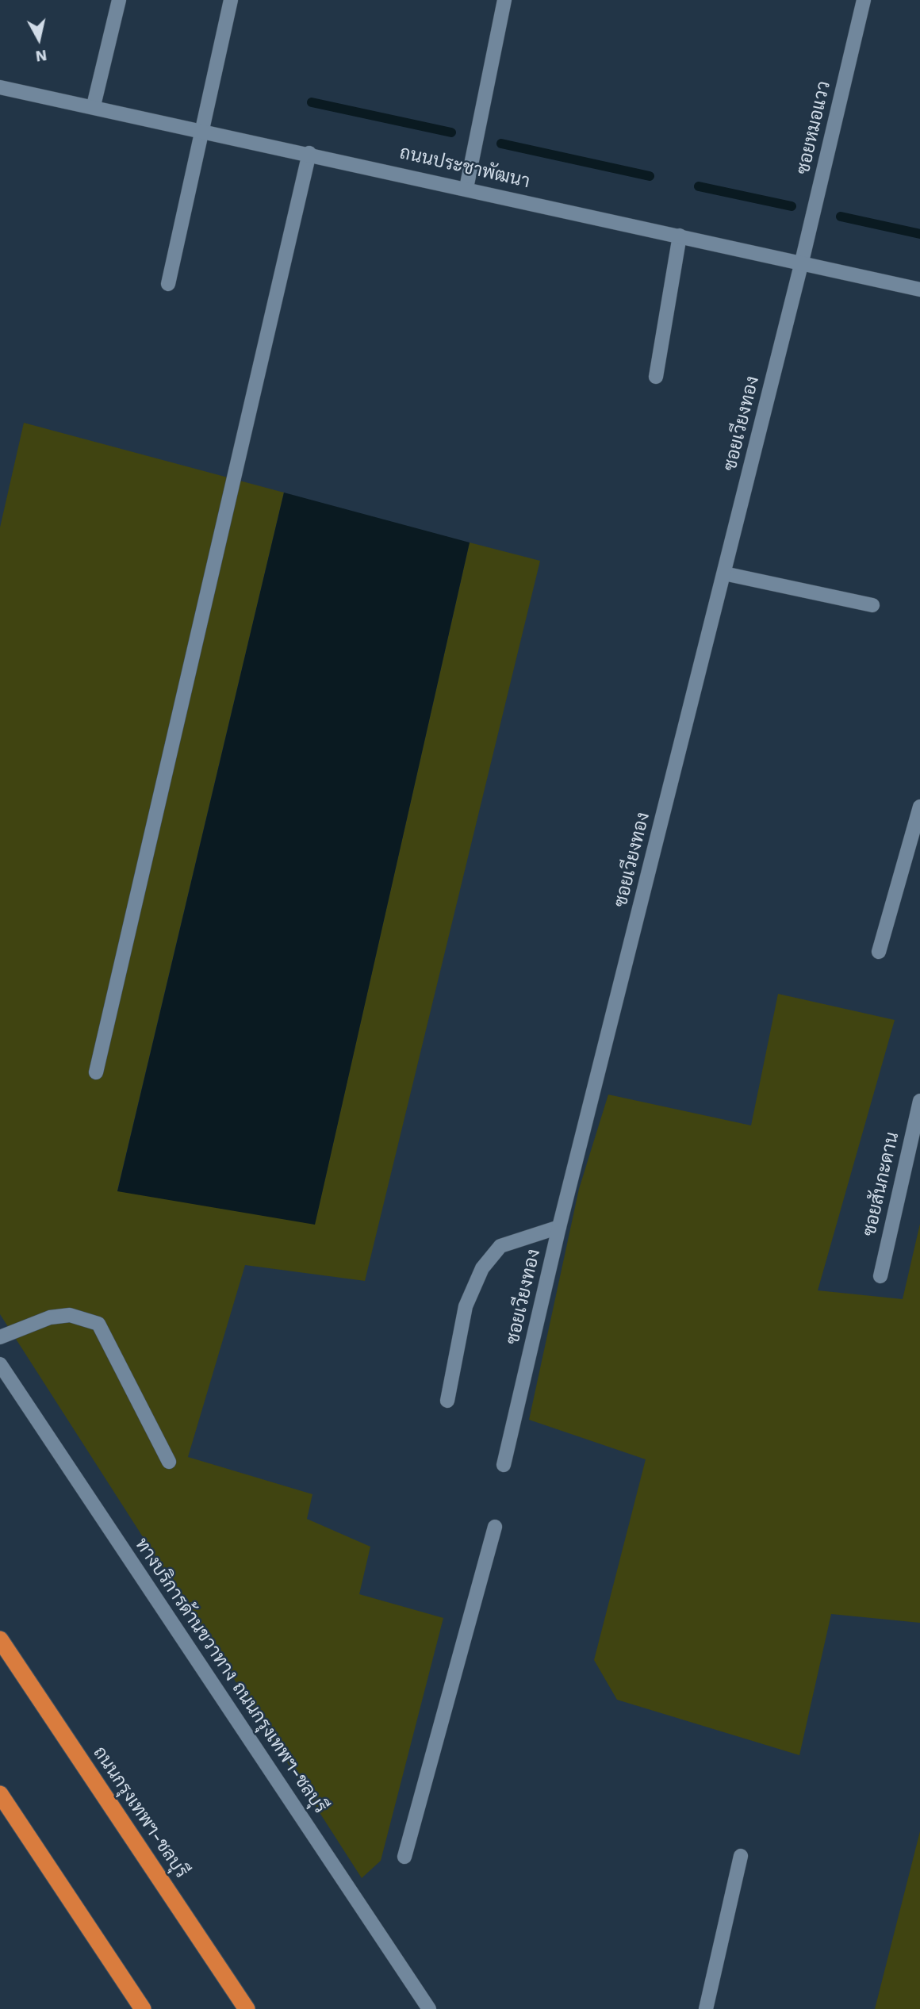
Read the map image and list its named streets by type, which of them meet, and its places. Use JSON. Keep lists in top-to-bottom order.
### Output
{
  "streets": {
    "highway": ["ถนนกรุงเทพฯ-ชลบุรี"],
    "street": [
      "ซอยหมอแวว",
      "ถนนประชาพัฒนา",
      "ซอยเวียงทอง",
      "ซอยสันกะดาน",
      "ทางบริการด้านขวาทาง ถนนกรุงเทพฯ-ชลบุรี"
    ]
  },
  "crossings": [
    ["ซอยหมอแวว", "ถนนประชาพัฒนา"],
    ["ซอยหมอแวว", "ซอยเวียงทอง"],
    ["ถนนประชาพัฒนา", "ซอยเวียงทอง"]
  ],
  "north": "bottom"
}
